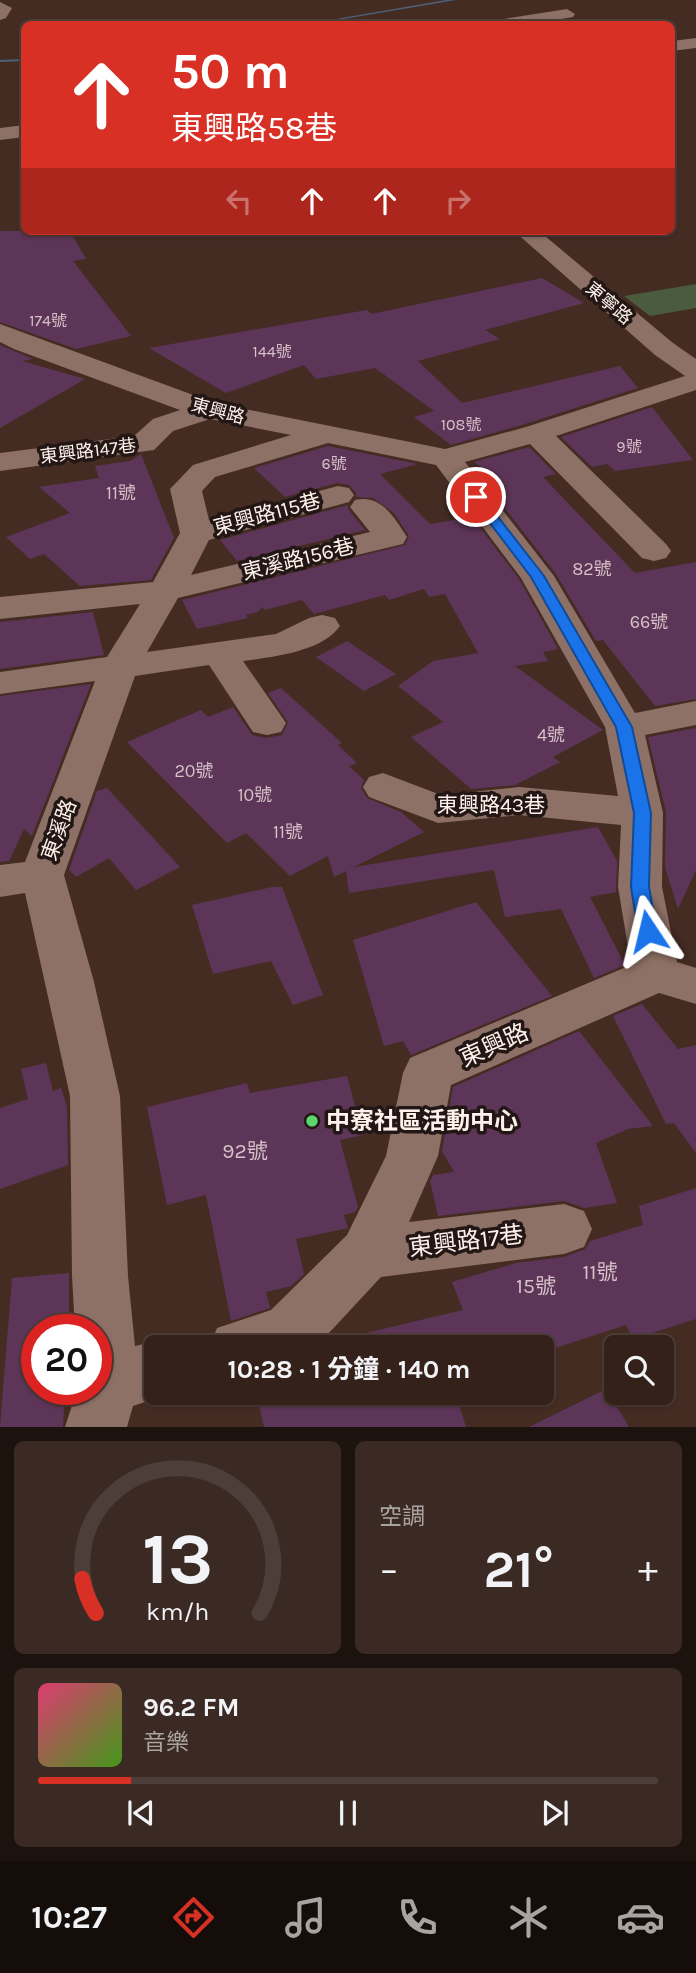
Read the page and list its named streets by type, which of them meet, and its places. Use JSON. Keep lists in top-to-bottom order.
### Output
{
  "streets": {
    "street": [
      "東寧路",
      "東興路",
      "東興路147巷",
      "東興路115巷",
      "東溪路156巷",
      "東興路43巷",
      "東溪路",
      "東興路17巷"
    ]
  },
  "crossings": [
    ["東興路", "東興路147巷"],
    ["東興路", "東興路43巷"],
    ["東興路", "東興路17巷"],
    ["東興路115巷", "東溪路156巷"],
    ["東興路115巷", "東溪路"],
    ["東溪路156巷", "東溪路"]
  ],
  "places": ["中寮社區活動中心"],
  "house_numbers": [
    "174號",
    "144號",
    "108號",
    "9號",
    "6號",
    "11號",
    "82號",
    "66號",
    "4號",
    "20號",
    "10號",
    "11號",
    "92號",
    "11號",
    "15號"
  ],
  "page": {
    "turn": ["50 m", "東興路58巷"],
    "limit": "20",
    "trip": "10:28 · 1 分鐘 · 140 m",
    "tile": "空調",
    "heat": ["−", "21°", "+"],
    "song": ["96.2 FM", "音樂"],
    "tabs": "10:27",
    "gauge": ["13", "km/h"]
  }
}
